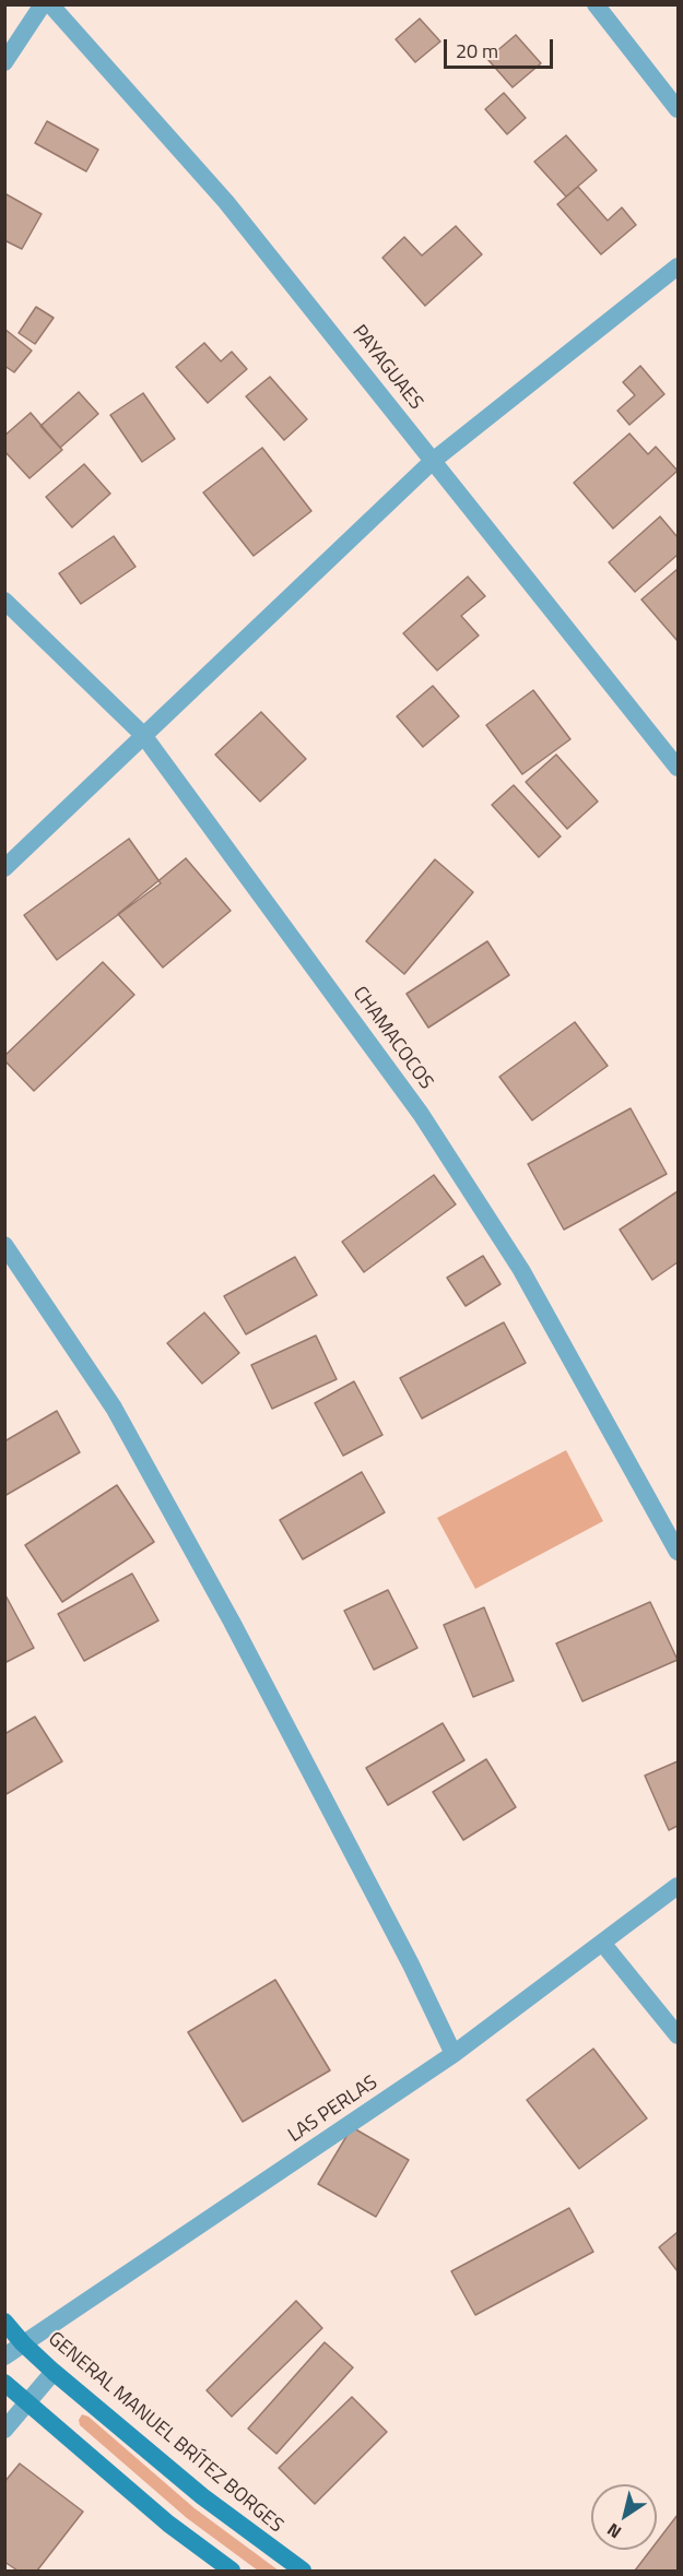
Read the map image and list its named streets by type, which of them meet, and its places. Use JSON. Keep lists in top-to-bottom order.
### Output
{
  "streets": {
    "main road": ["GENERAL MANUEL BRÍTEZ BORGES"],
    "street": ["PAYAGUAES", "CHAMACOCOS", "LAS PERLAS"]
  },
  "crossings": [
    ["LAS PERLAS", "GENERAL MANUEL BRÍTEZ BORGES"]
  ],
  "scale_bar": "20 m",
  "north": "bottom left"
}
